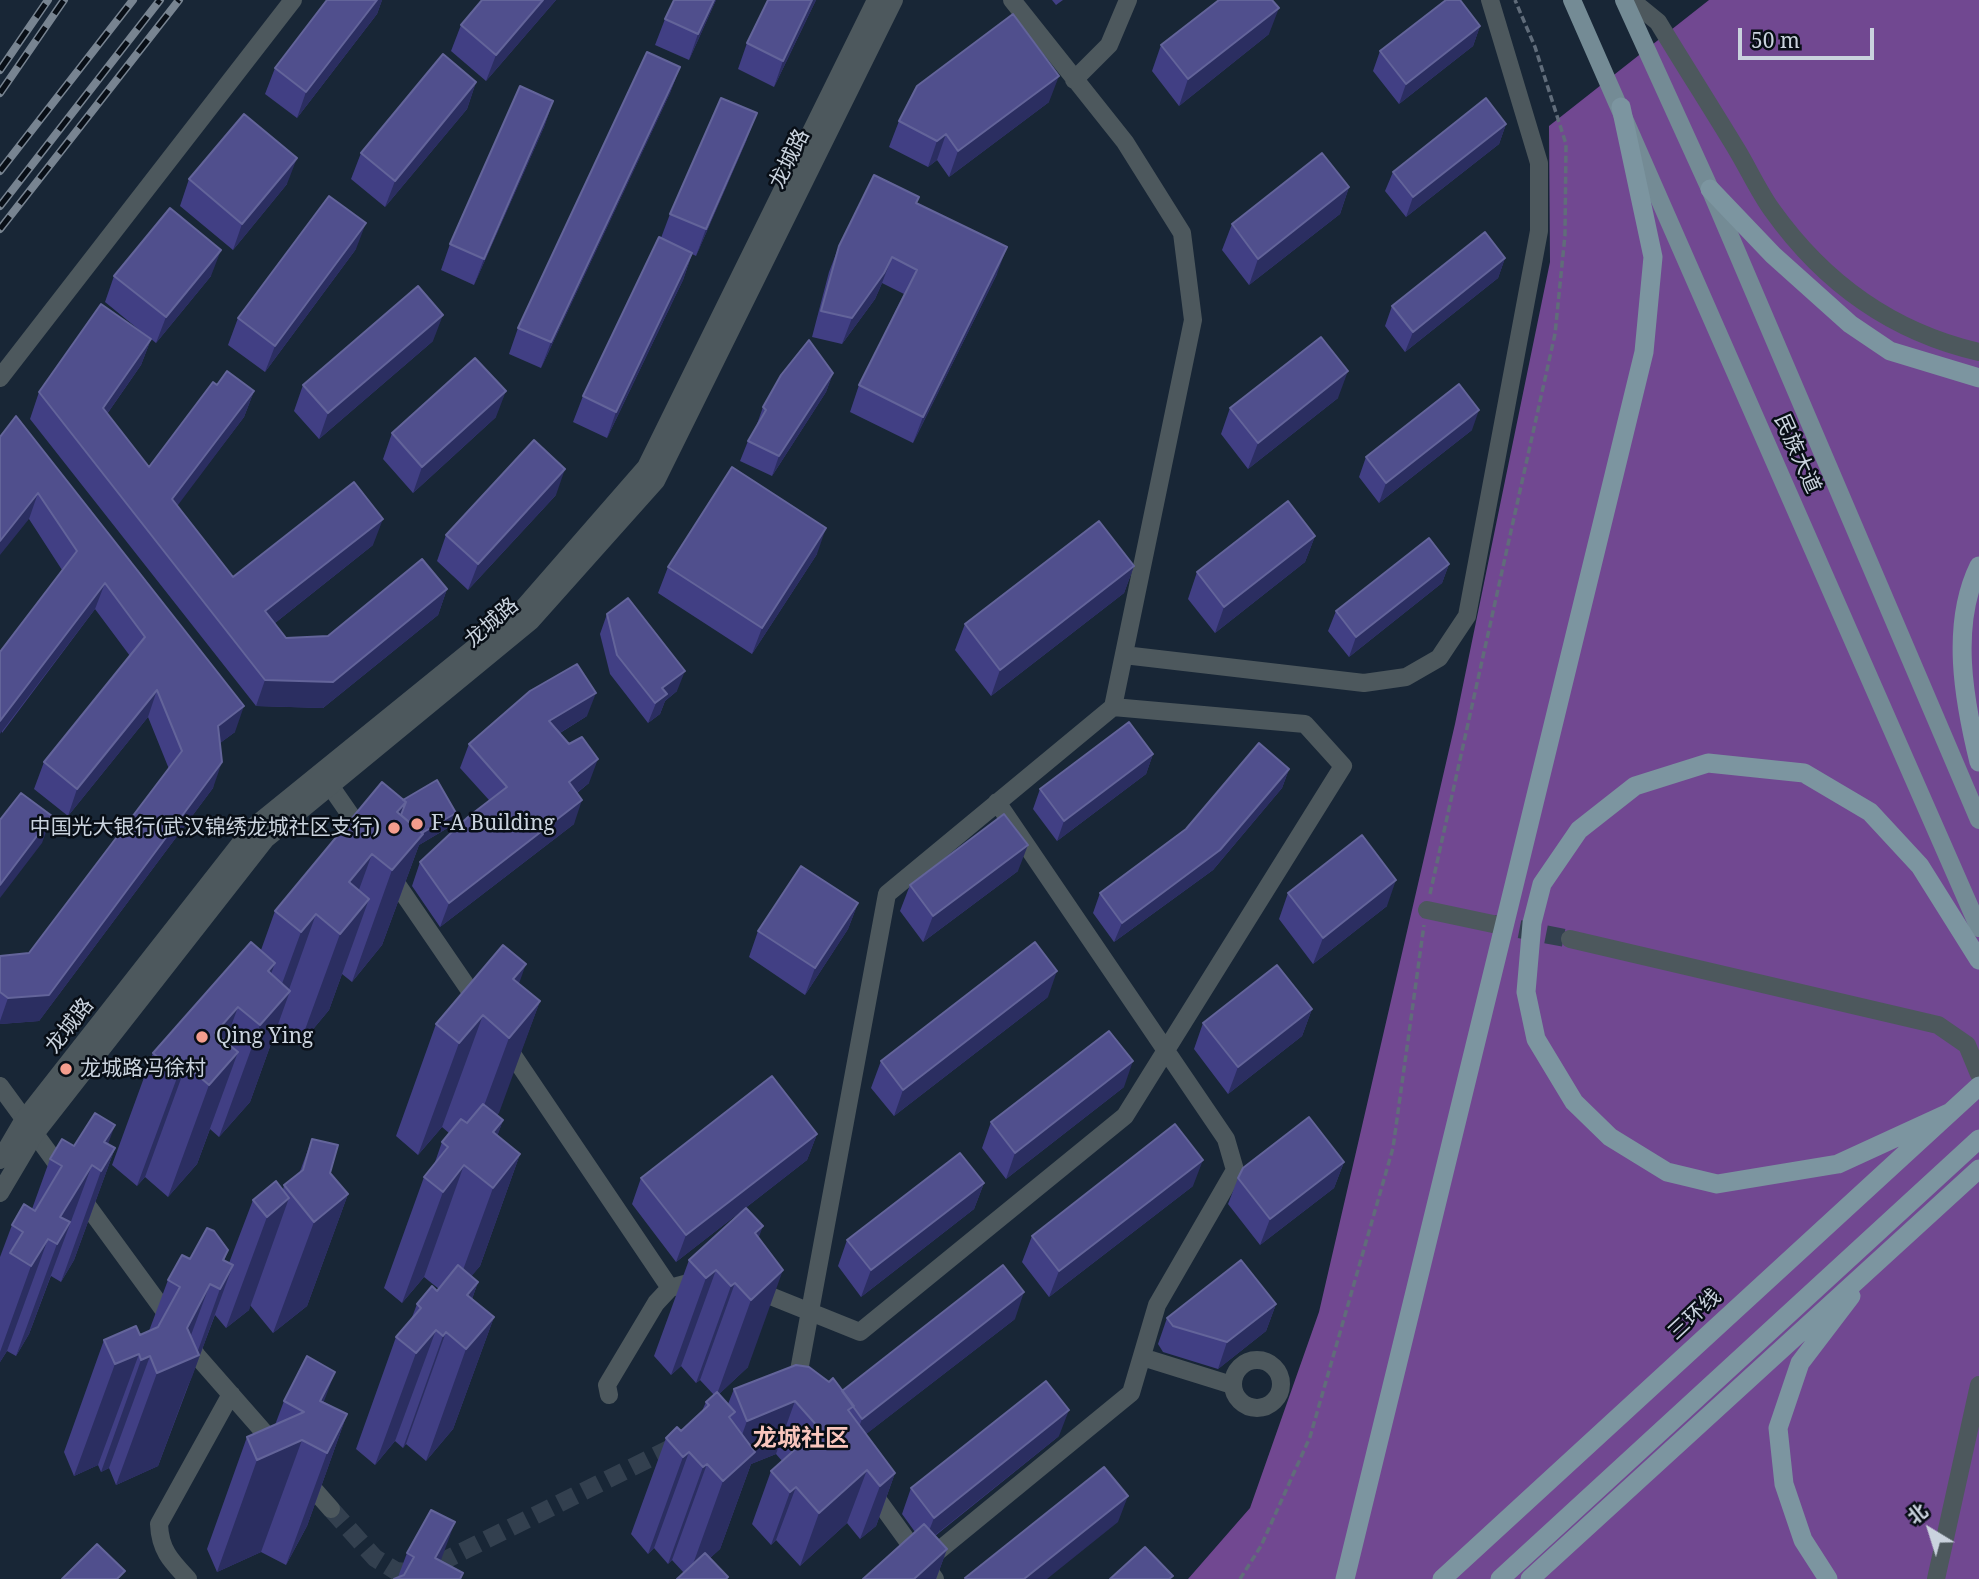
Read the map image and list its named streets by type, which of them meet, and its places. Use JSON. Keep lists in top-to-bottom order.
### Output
{
  "streets": {
    "highway": ["三环线"],
    "main road": ["民族大道"],
    "street": ["龙城路"]
  },
  "districts": ["龙城社区"],
  "places": [
    "F-A Building",
    "中国光大银行(武汉锦绣龙城社区支行)",
    "Qing Ying",
    "龙城路冯徐村"
  ],
  "scale_bar": "50 m",
  "north": "top left"
}
